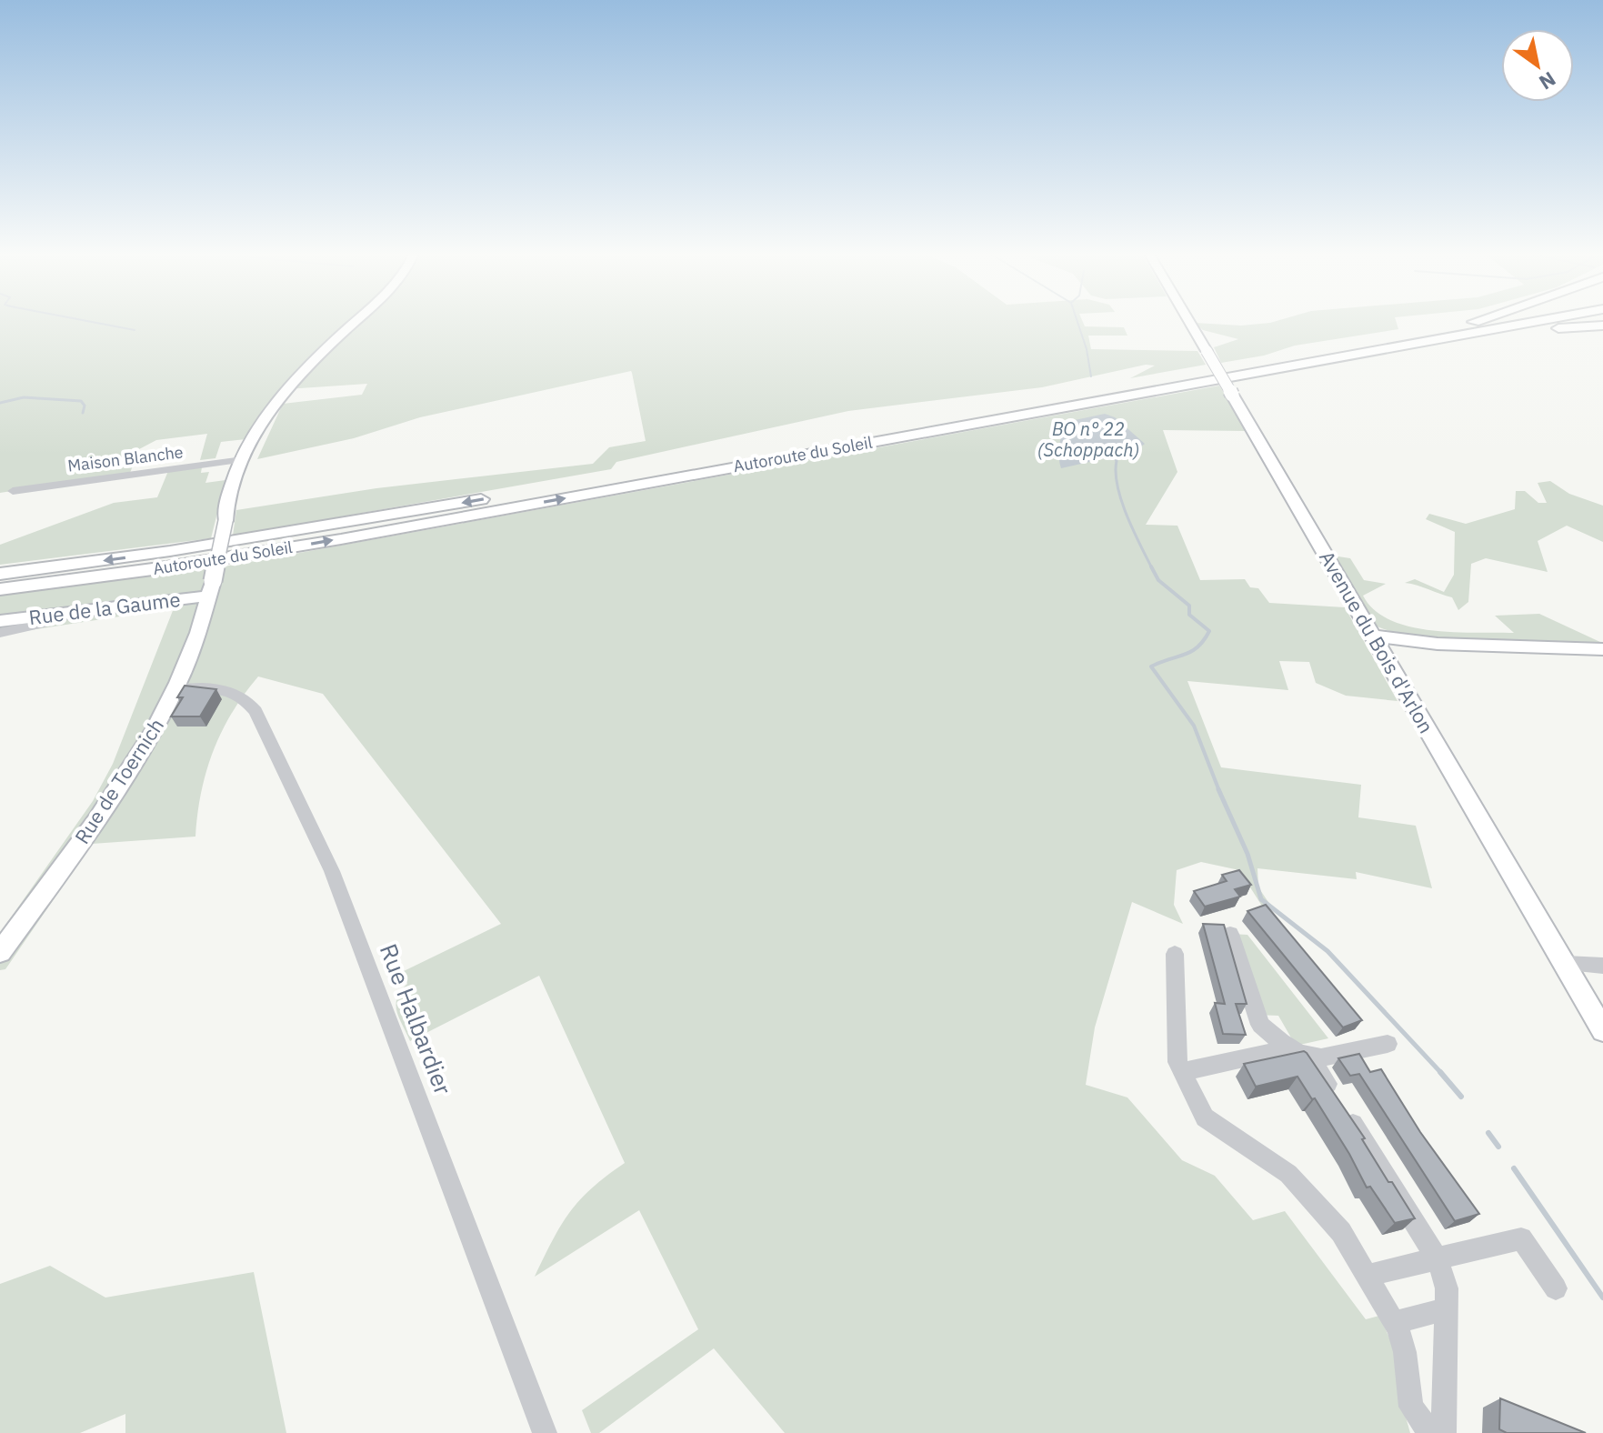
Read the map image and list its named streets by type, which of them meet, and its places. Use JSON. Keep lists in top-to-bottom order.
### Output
{
  "streets": {
    "highway": ["Autoroute du Soleil"],
    "main road": ["Rue de la Gaume", "Avenue du Bois d'Arlon", "Rue de Toernich"],
    "street": ["Maison Blanche", "Rue Halbardier"]
  },
  "crossings": [
    ["Maison Blanche", "Rue de Toernich"],
    ["Rue de la Gaume", "Rue de Toernich"],
    ["Rue de Toernich", "Rue Halbardier"]
  ],
  "water": ["BO n° 22 (Schoppach)"],
  "north": "bottom right"
}
